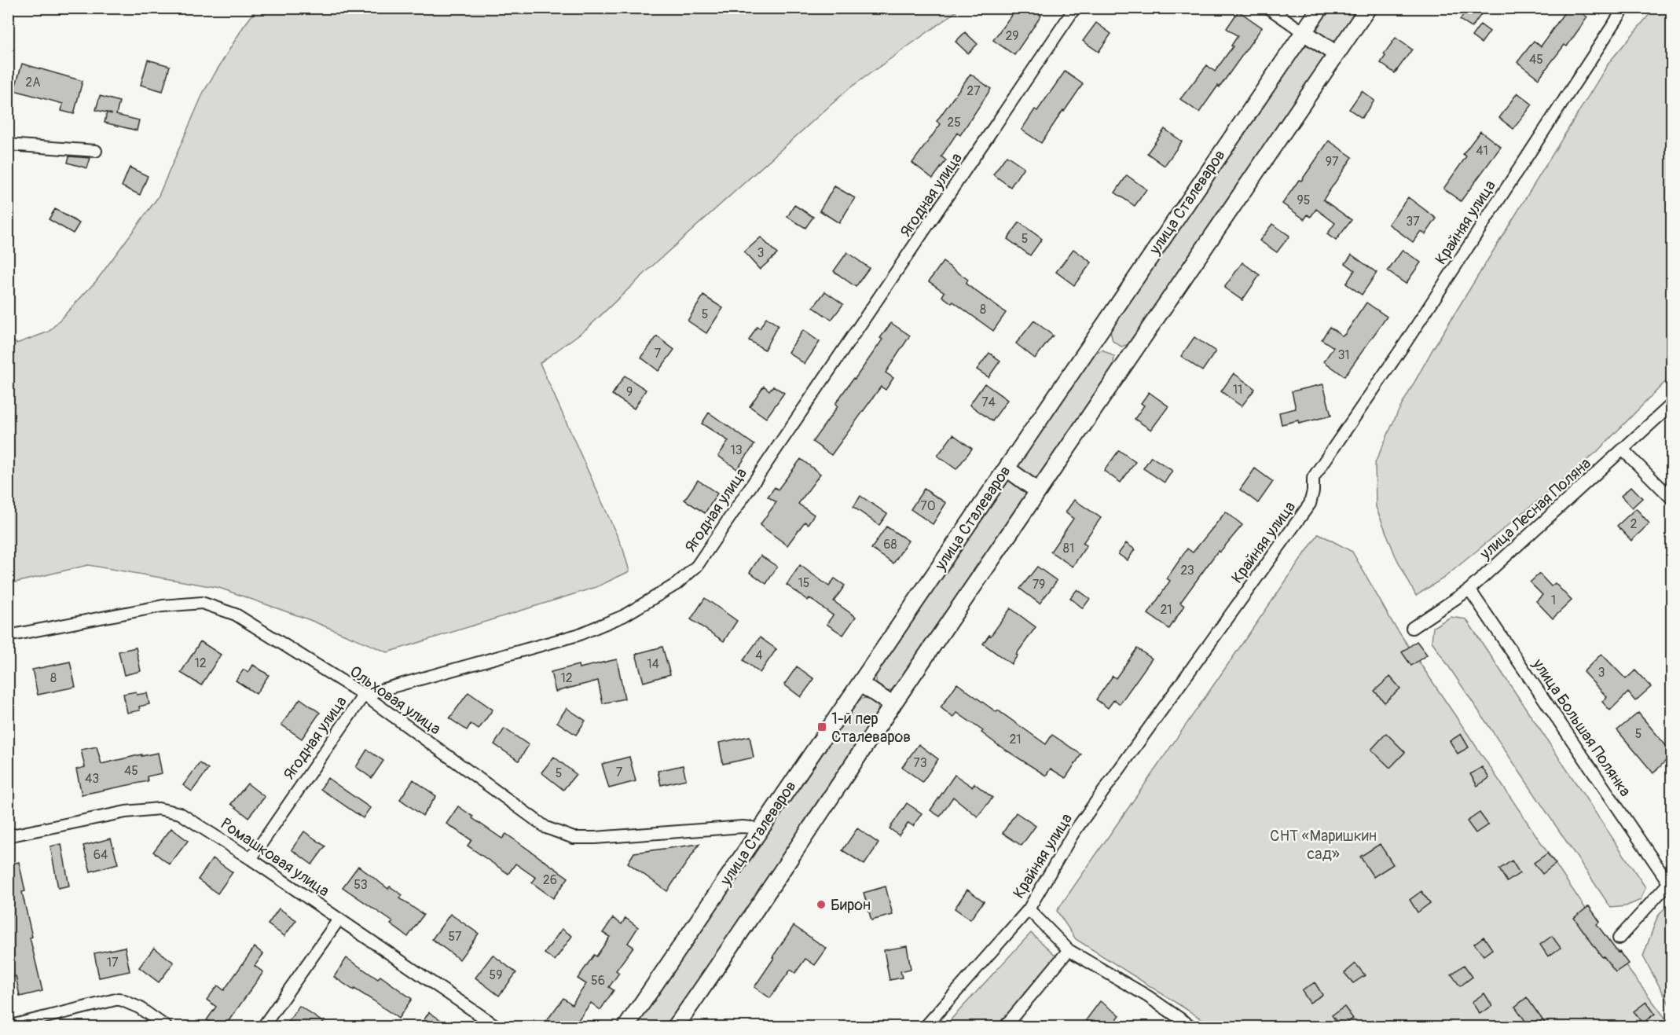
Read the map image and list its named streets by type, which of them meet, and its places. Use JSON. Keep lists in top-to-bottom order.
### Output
{
  "streets": {
    "main road": ["улица Сталеваров"],
    "street": [
      "Ягодная улица",
      "Крайняя улица",
      "улица Лесная Поляна",
      "Ольховая улица",
      "улица Большая Полянка",
      "Ромашковая улица"
    ]
  },
  "crossings": [
    ["Ягодная улица", "Ольховая улица"],
    ["Ягодная улица", "Ромашковая улица"],
    ["улица Сталеваров", "Ольховая улица"],
    ["улица Лесная Поляна", "улица Большая Полянка"]
  ],
  "parks": ["СНТ «Маришкин сад»"],
  "places": {
    "transit": ["1-й пер Сталеваров"],
    "other": ["Бирон"]
  },
  "house_numbers": [
    "29",
    "45",
    "2А",
    "27",
    "25",
    "41",
    "97",
    "95",
    "37",
    "5",
    "3",
    "8",
    "5",
    "7",
    "31",
    "11",
    "9",
    "74",
    "13",
    "70",
    "2",
    "68",
    "81",
    "23",
    "15",
    "79",
    "1",
    "21",
    "4",
    "12",
    "14",
    "3",
    "8",
    "12",
    "5",
    "21",
    "73",
    "45",
    "7",
    "5",
    "43",
    "64",
    "26",
    "53",
    "57",
    "17",
    "59",
    "56"
  ]
}
